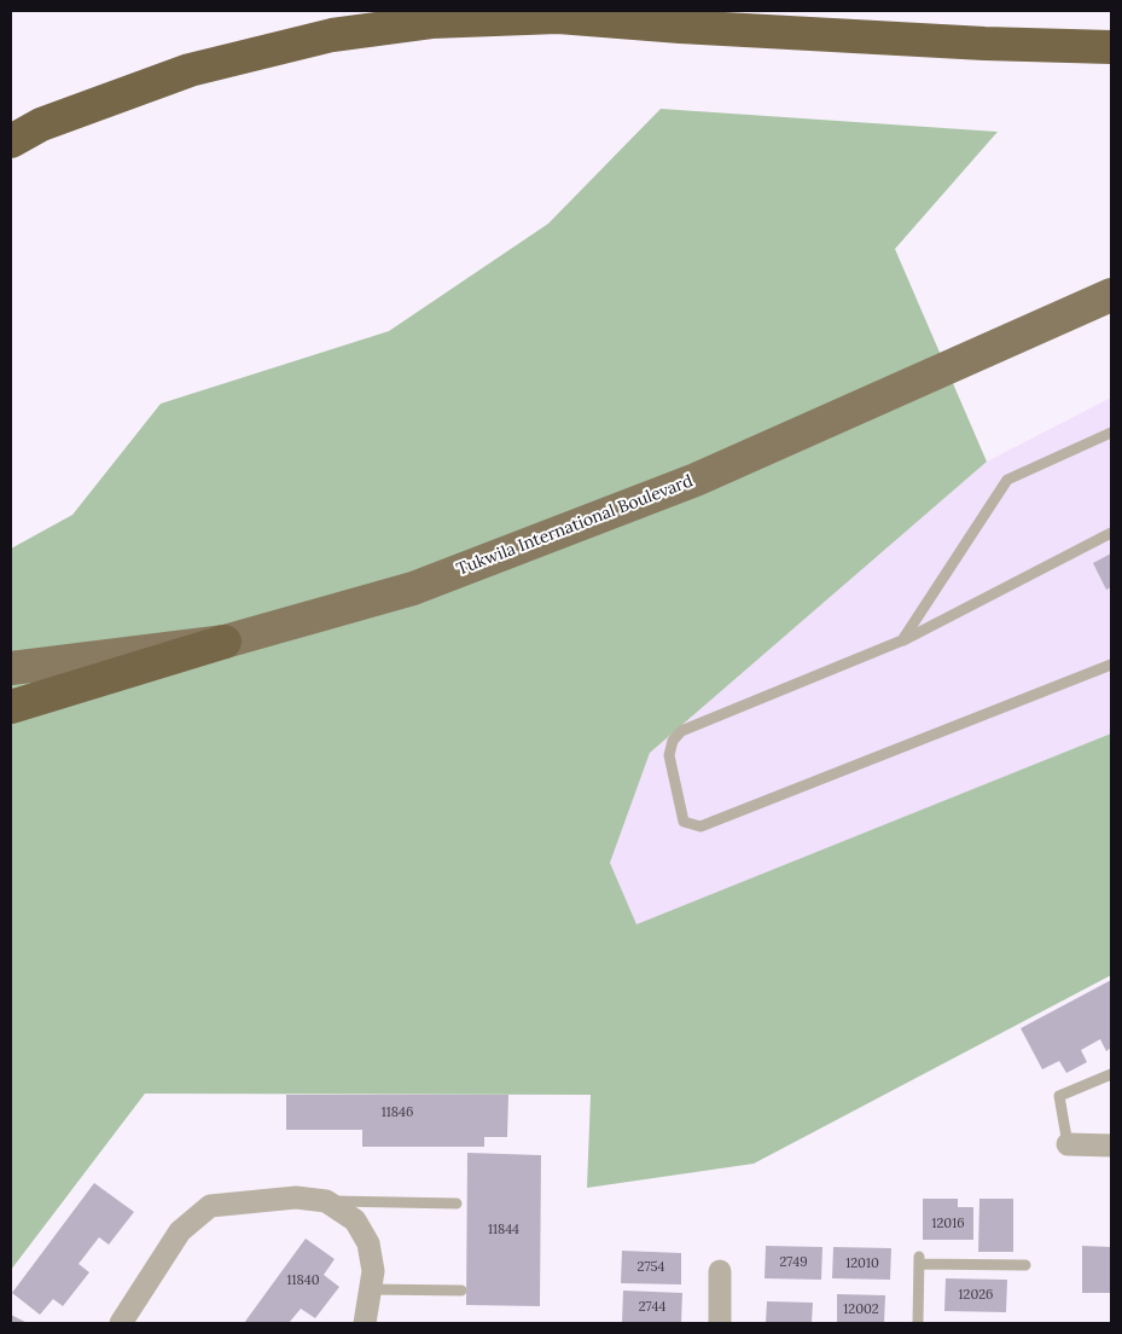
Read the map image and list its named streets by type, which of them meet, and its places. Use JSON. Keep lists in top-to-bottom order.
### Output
{
  "streets": {
    "main road": ["Tukwila International Boulevard"]
  },
  "house_numbers": [
    "11846",
    "12016",
    "11844",
    "2749",
    "12010",
    "2754",
    "11840",
    "12026",
    "2744",
    "12002"
  ]
}
